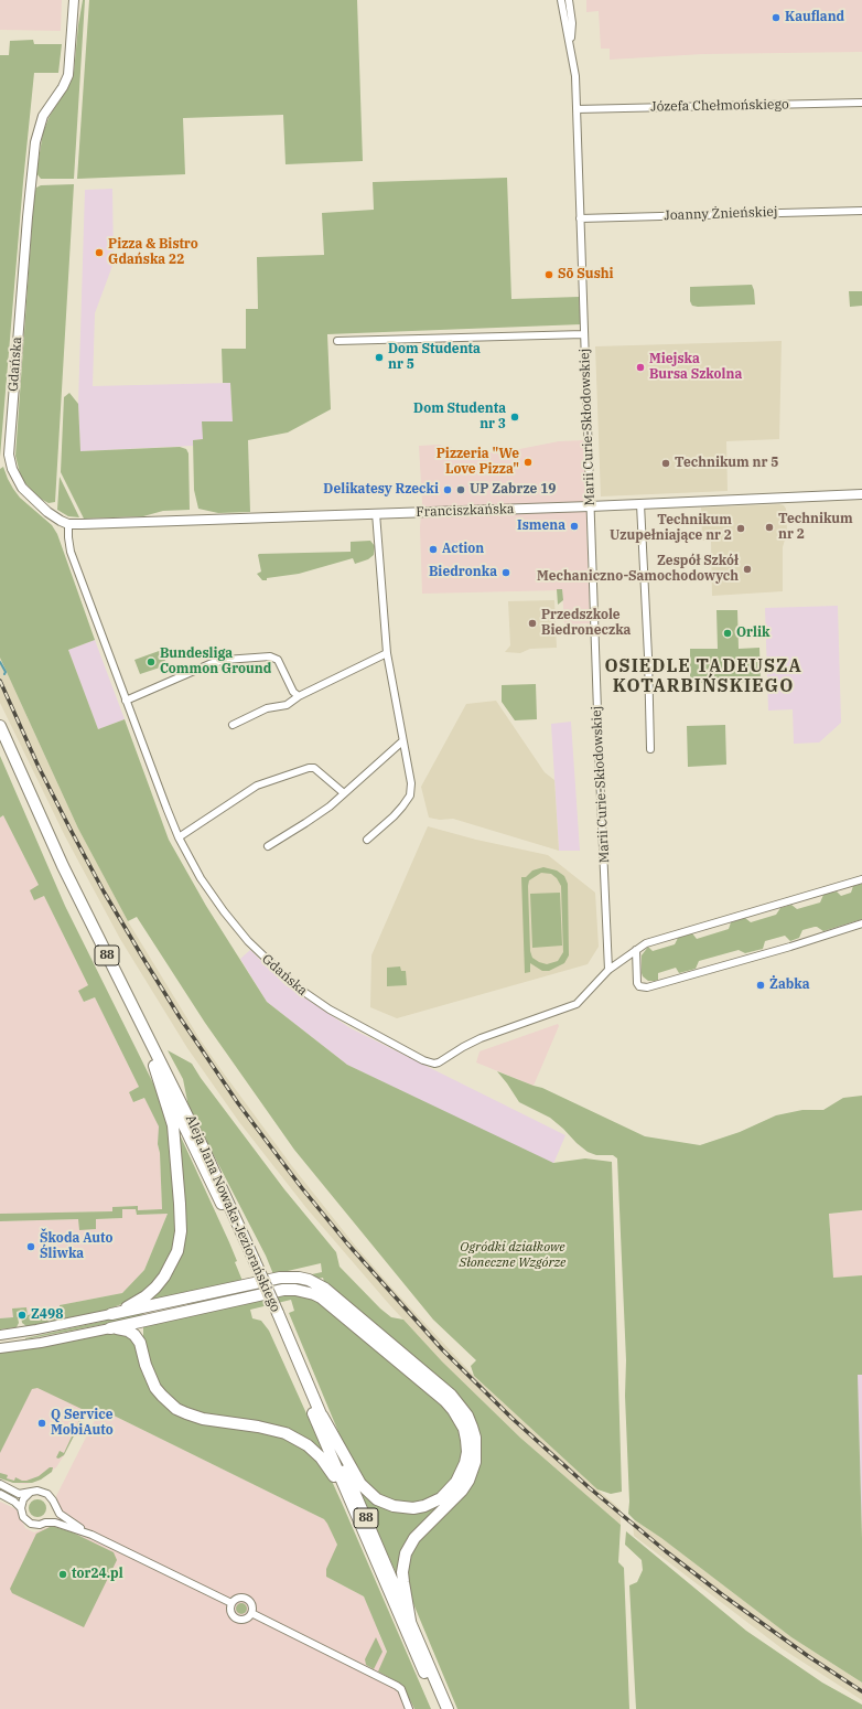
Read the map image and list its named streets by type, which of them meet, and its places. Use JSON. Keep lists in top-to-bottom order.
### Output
{
  "streets": {
    "main road": ["88", "Aleja Jana Nowaka-Jeziorańskiego"],
    "street": [
      "Józefa Chełmońskiego",
      "Joanny Żnieńskiej",
      "Gdańska",
      "Marii Curie-Skłodowskiej",
      "Franciszkańska"
    ]
  },
  "crossings": [
    ["Józefa Chełmońskiego", "Marii Curie-Skłodowskiej"],
    ["Joanny Żnieńskiej", "Marii Curie-Skłodowskiej"],
    ["Gdańska", "Marii Curie-Skłodowskiej"],
    ["Gdańska", "Franciszkańska"],
    ["Marii Curie-Skłodowskiej", "Franciszkańska"]
  ],
  "districts": ["OSIEDLE TADEUSZA KOTARBIŃSKIEGO"],
  "parks": ["Ogródki działkowe Słoneczne Wzgórze"],
  "places": [
    "Kaufland",
    "Pizza & Bistro Gdańska 22",
    "Sō Sushi",
    "Dom Studenta nr 5",
    "Miejska Bursa Szkolna",
    "Dom Studenta nr 3",
    "Pizzeria \"We Love Pizza\"",
    "Technikum nr 5",
    "Delikatesy Rzecki",
    "UP Zabrze 19",
    "Ismena",
    "Technikum nr 2",
    "Technikum Uzupełniające nr 2",
    "Action",
    "Zespół Szkół Mechaniczno-Samochodowych",
    "Biedronka",
    "Przedszkole Biedroneczka",
    "Orlik",
    "Bundesliga Common Ground",
    "Żabka",
    "Škoda Auto Śliwka",
    "Z498",
    "Q Service MobiAuto",
    "tor24.pl"
  ]
}
